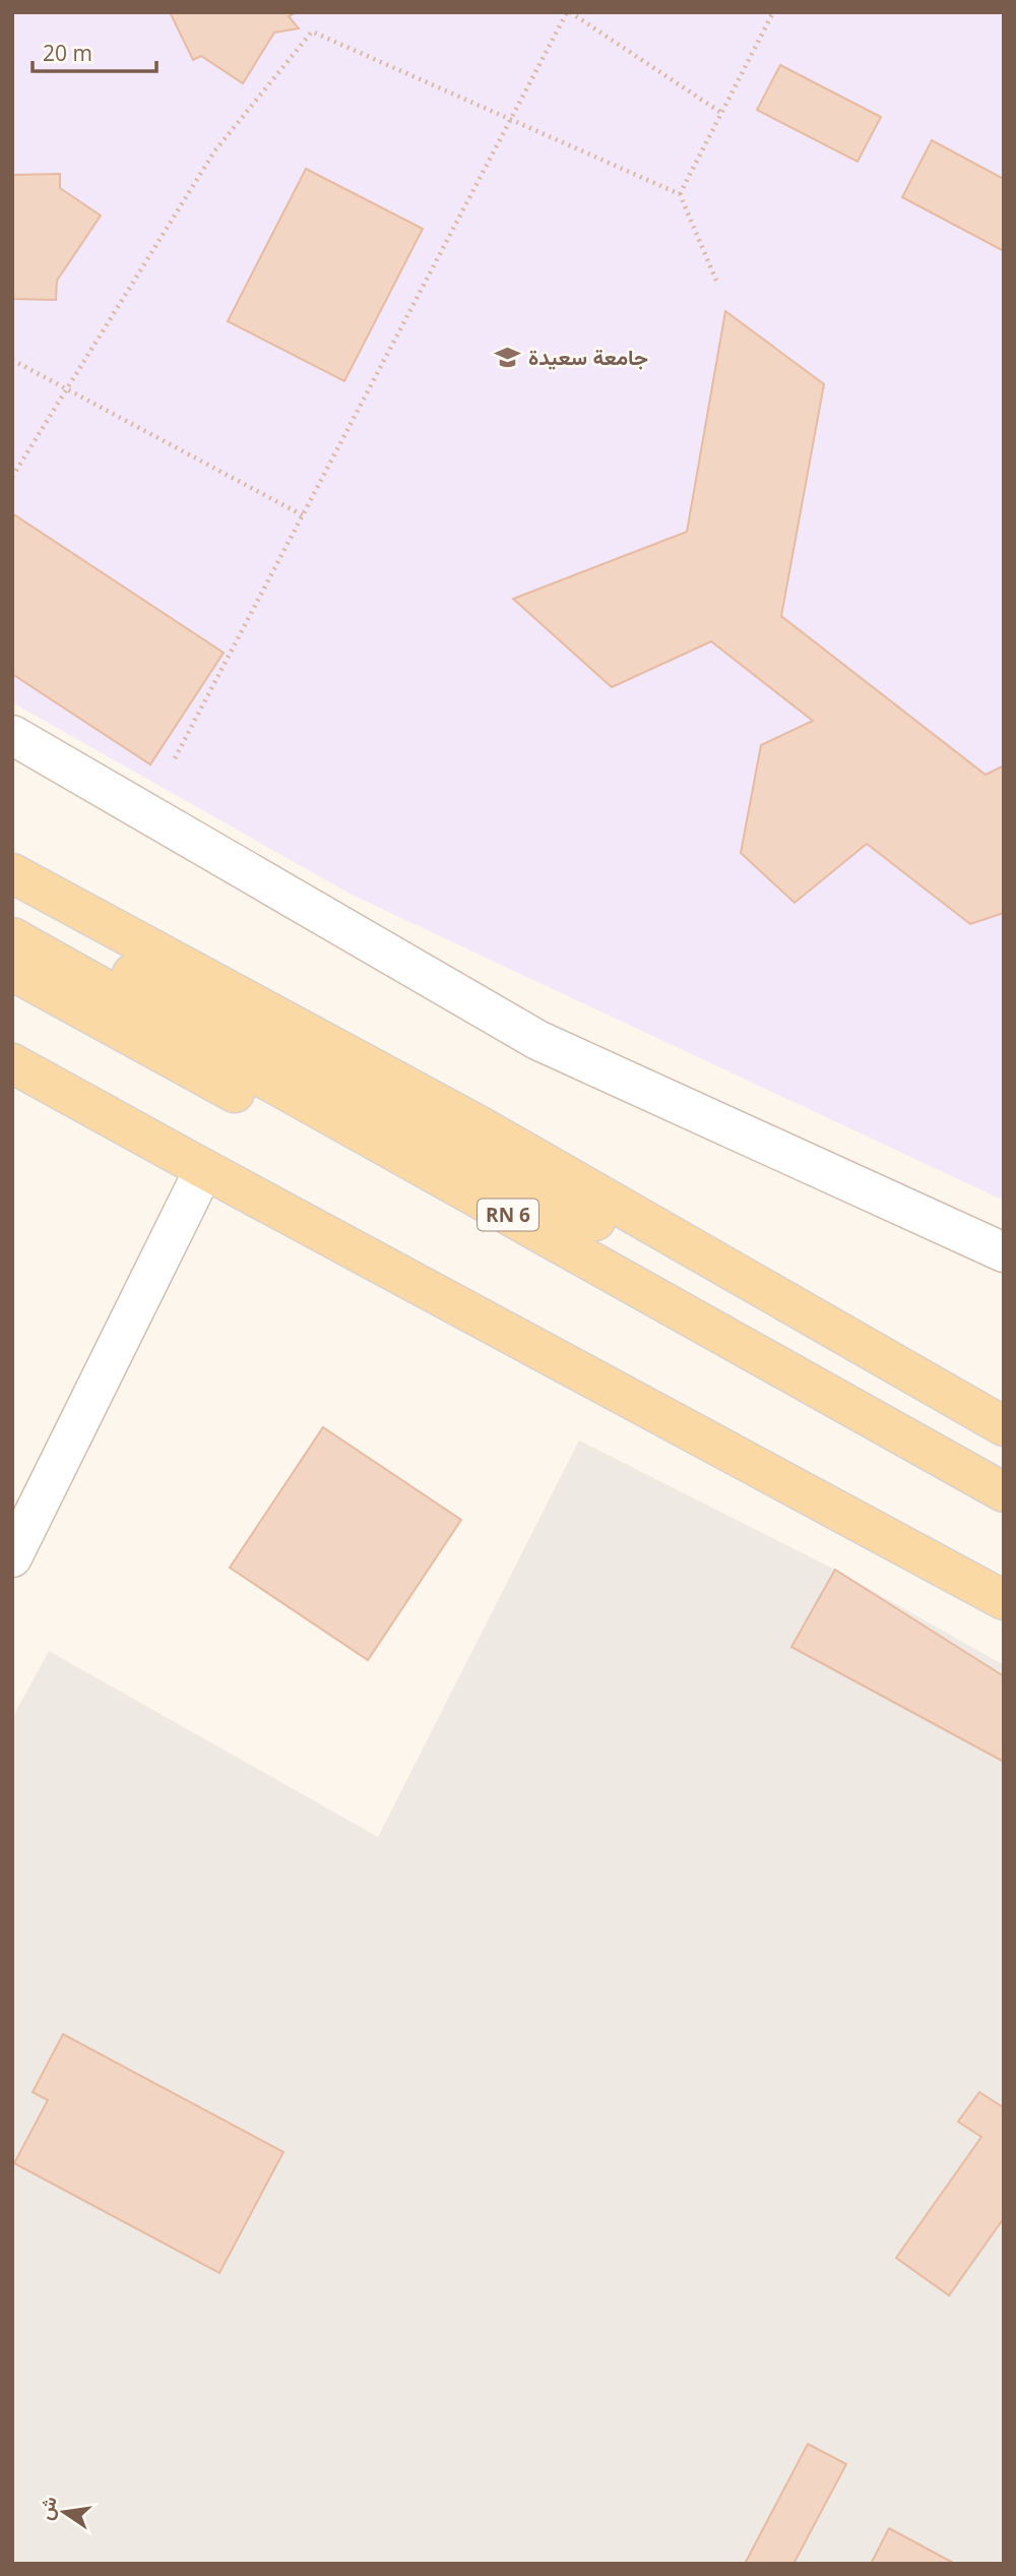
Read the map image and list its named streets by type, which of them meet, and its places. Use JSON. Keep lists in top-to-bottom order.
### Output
{
  "streets": {
    "main road": ["RN 6"]
  },
  "places": {
    "school or university": ["جامعة سعيدة"]
  },
  "scale_bar": "20 m",
  "north": "left"
}
